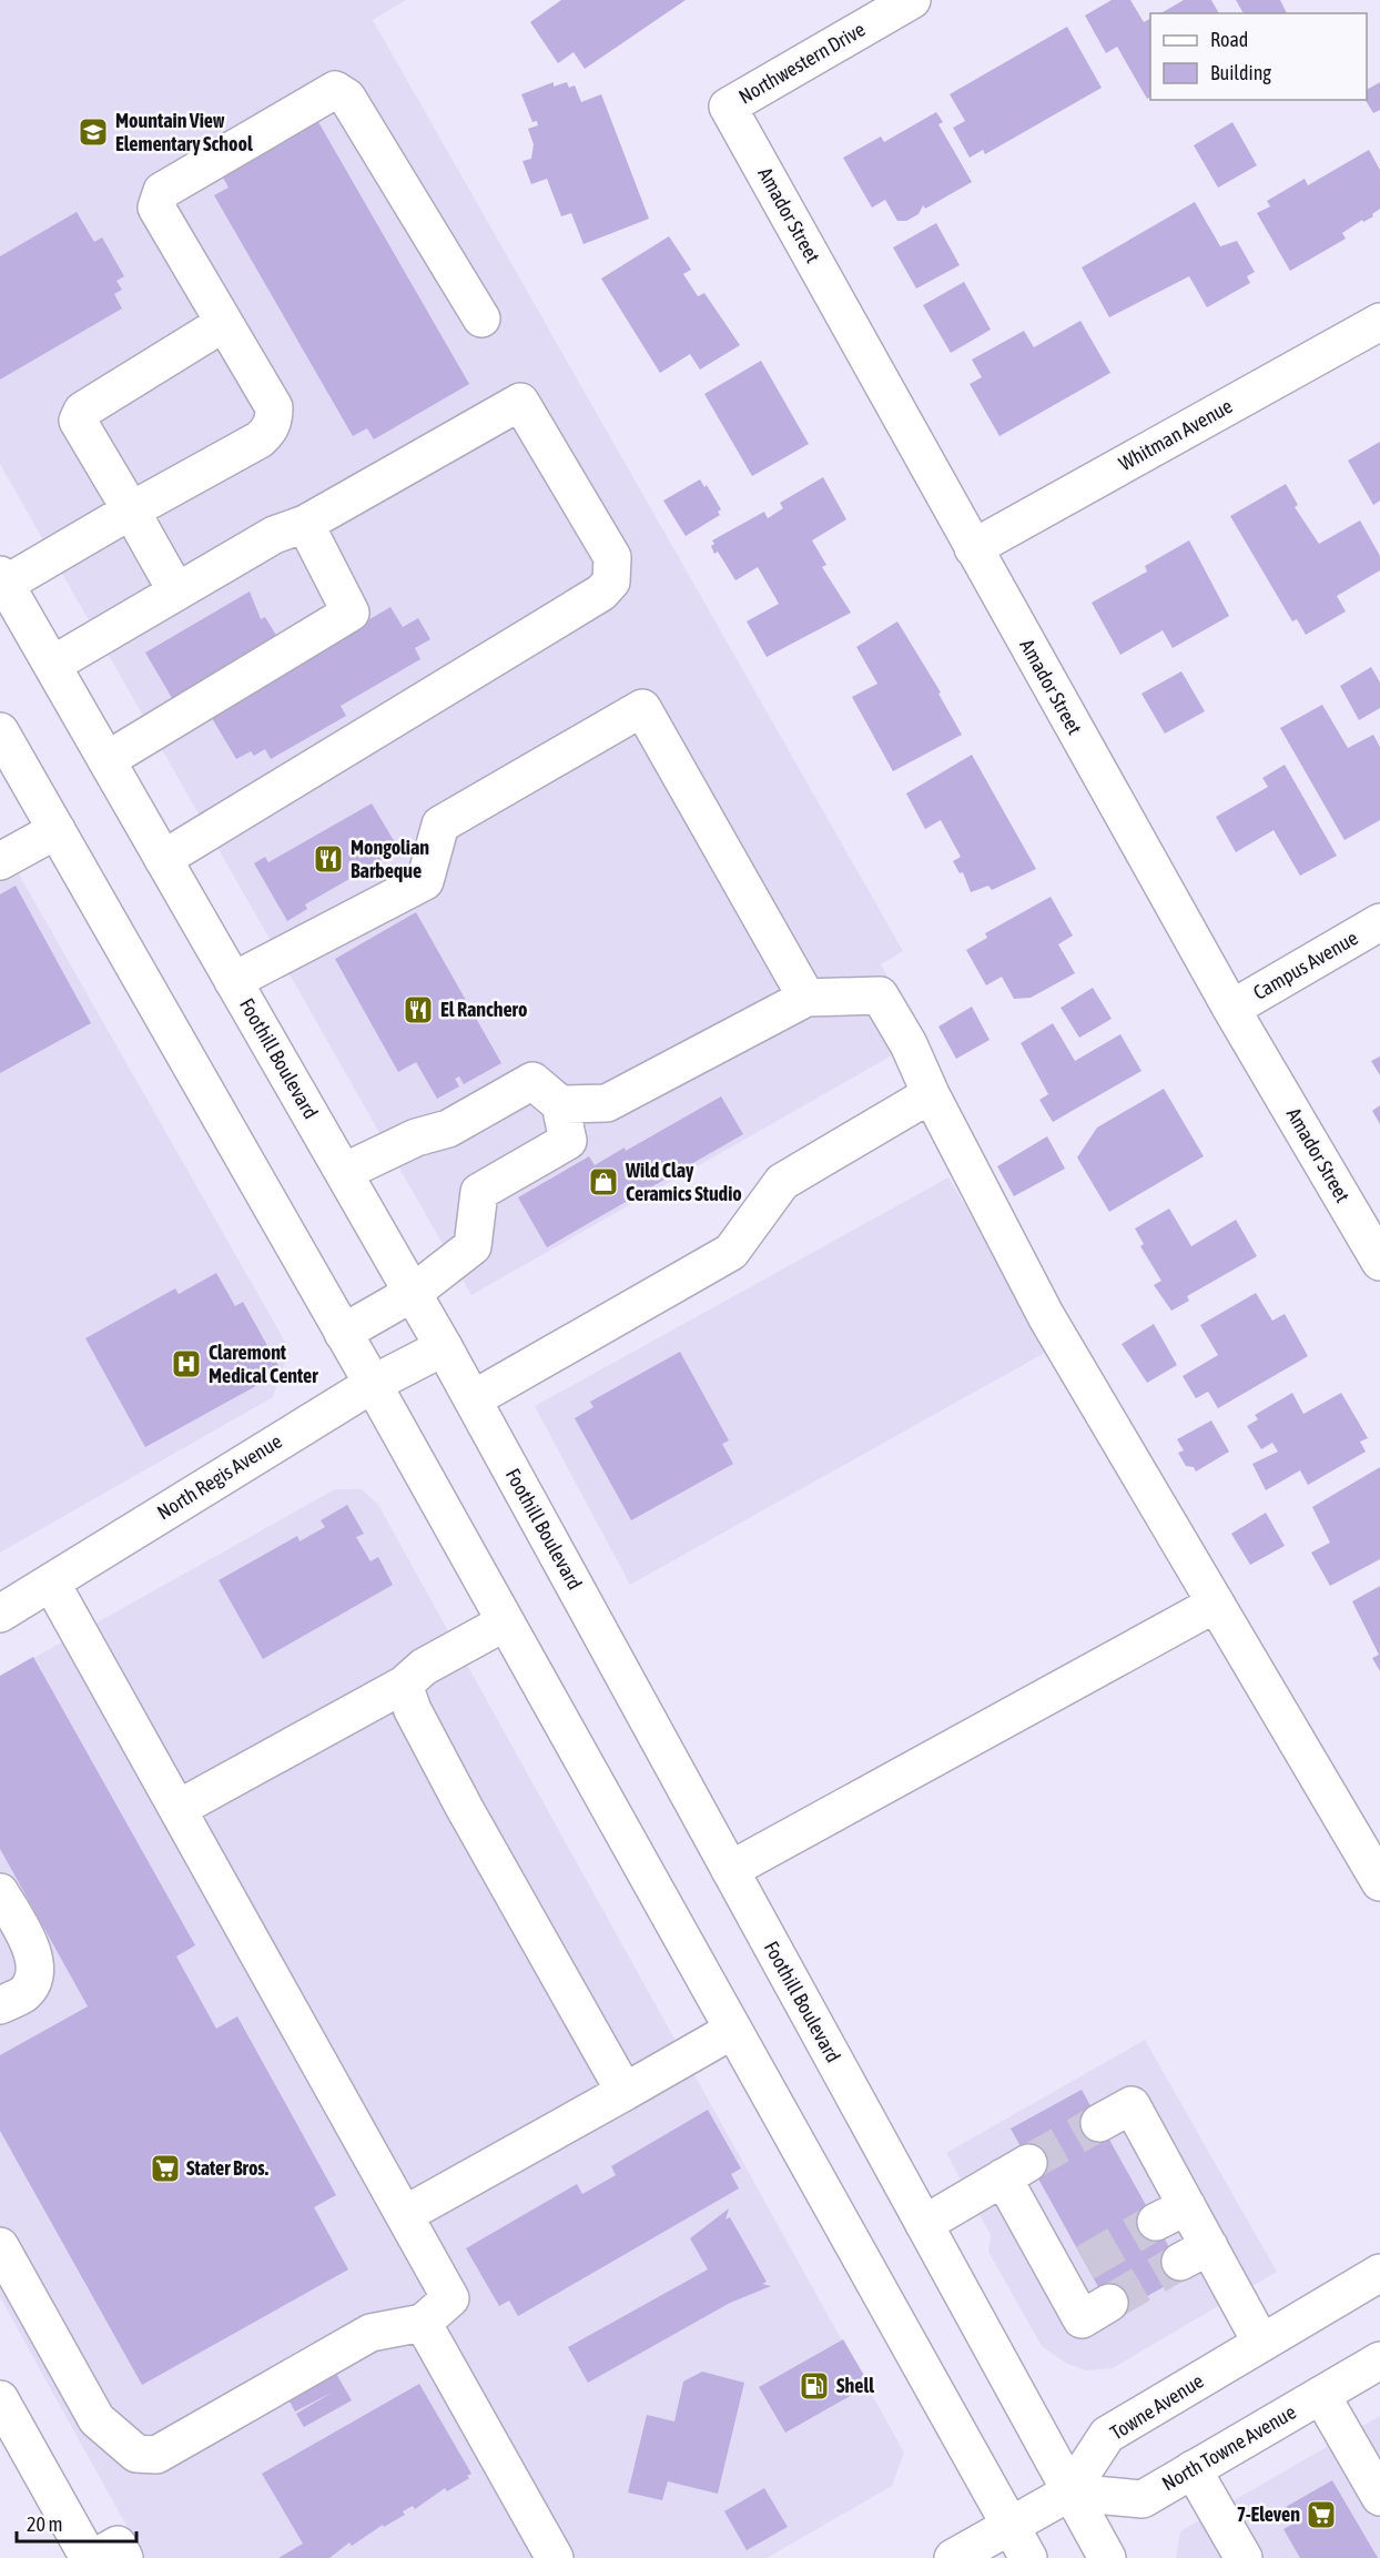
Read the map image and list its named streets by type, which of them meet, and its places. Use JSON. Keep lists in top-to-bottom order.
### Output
{
  "streets": {
    "main road": [
      "Northwestern Drive",
      "Amador Street",
      "Whitman Avenue",
      "Campus Avenue",
      "Foothill Boulevard",
      "North Regis Avenue",
      "Towne Avenue",
      "North Towne Avenue"
    ]
  },
  "crossings": [
    ["Northwestern Drive", "Amador Street"],
    ["Amador Street", "Whitman Avenue"],
    ["Amador Street", "Campus Avenue"],
    ["Foothill Boulevard", "North Regis Avenue"],
    ["Foothill Boulevard", "Towne Avenue"],
    ["Foothill Boulevard", "North Towne Avenue"],
    ["Towne Avenue", "North Towne Avenue"]
  ],
  "places": {
    "school or university": ["Mountain View Elementary School"],
    "restaurant": ["Mongolian Barbeque", "El Ranchero"],
    "shop": ["Wild Clay Ceramics Studio"],
    "hospital": ["Claremont Medical Center"],
    "supermarket": ["Stater Bros.", "7-Eleven"],
    "fuel station": ["Shell"]
  },
  "legend": ["Road", "Building"],
  "scale_bar": "20 m"
}
